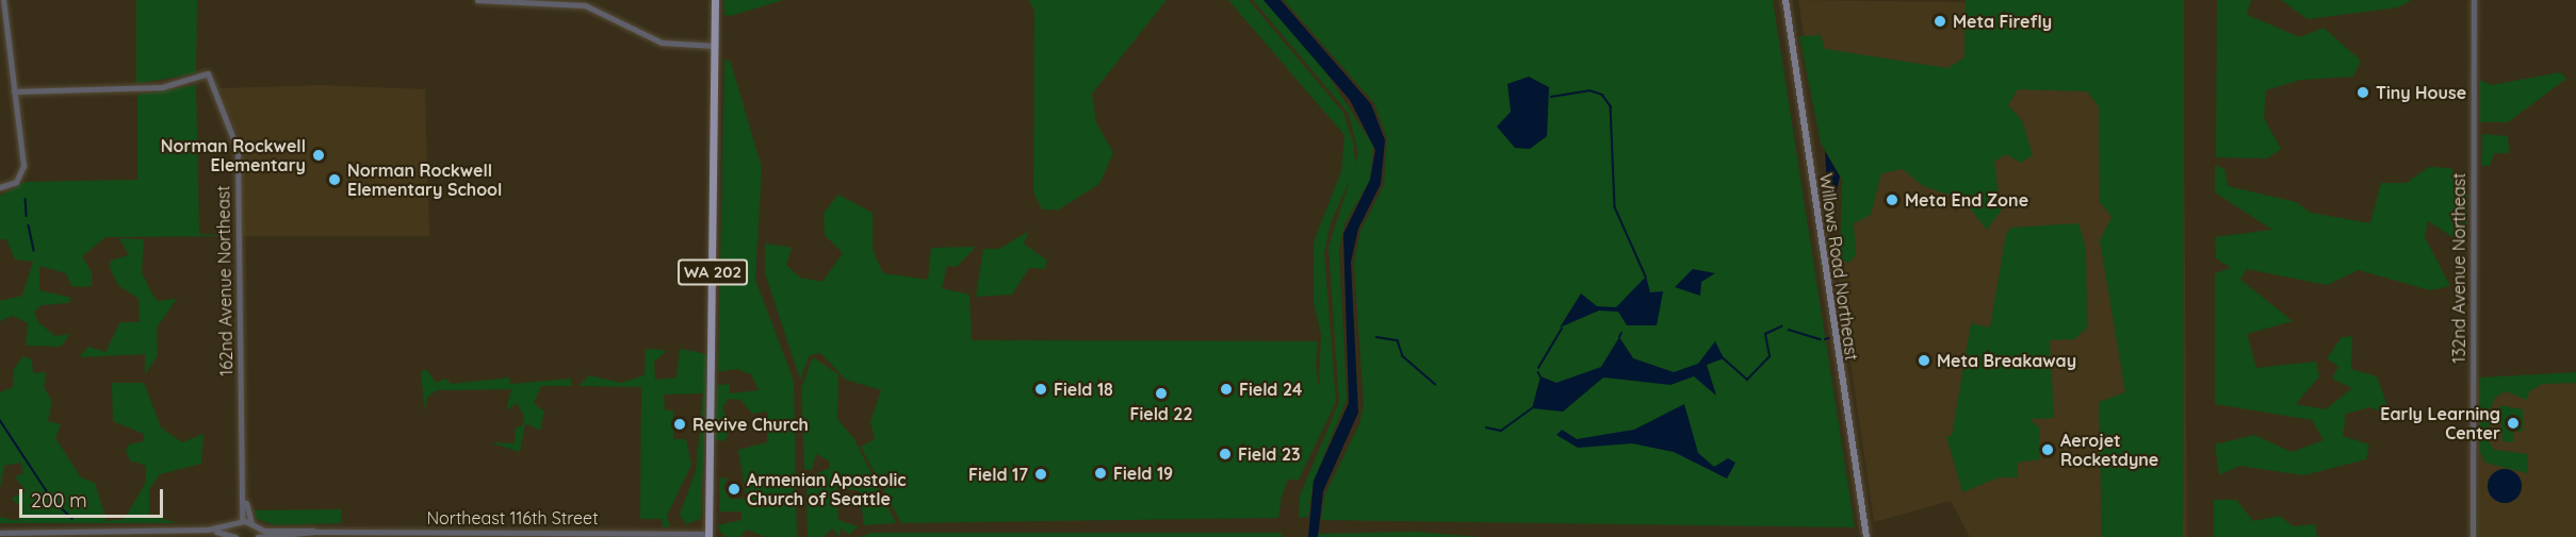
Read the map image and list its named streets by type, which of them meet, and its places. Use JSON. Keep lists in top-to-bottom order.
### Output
{
  "streets": {
    "main road": ["Willows Road Northeast", "WA 202"],
    "street": ["132nd Avenue Northeast", "162nd Avenue Northeast", "Northeast 116th Street"]
  },
  "crossings": [
    ["WA 202", "Northeast 116th Street"],
    ["162nd Avenue Northeast", "Northeast 116th Street"]
  ],
  "places": [
    "Meta Firefly",
    "Tiny House",
    "Norman Rockwell Elementary",
    "Norman Rockwell Elementary School",
    "Meta End Zone",
    "Meta Breakaway",
    "Field 18",
    "Field 24",
    "Field 22",
    "Early Learning Center",
    "Revive Church",
    "Aerojet Rocketdyne",
    "Field 23",
    "Field 19",
    "Field 17",
    "Armenian Apostolic Church of Seattle"
  ],
  "scale_bar": "200 m"
}
